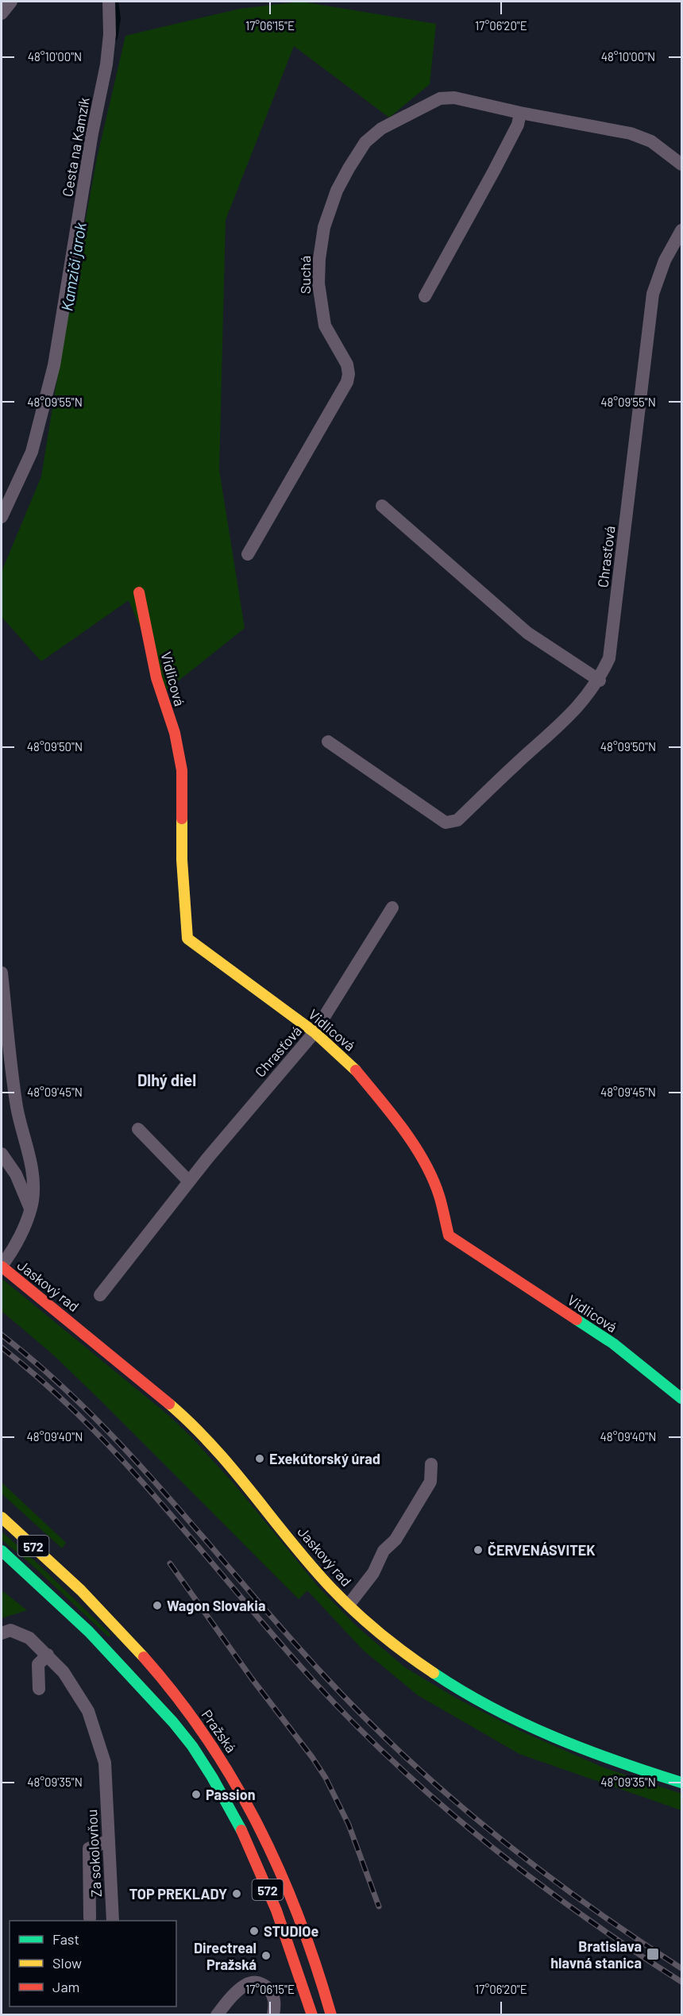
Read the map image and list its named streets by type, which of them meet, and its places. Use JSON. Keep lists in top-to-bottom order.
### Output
{
  "streets": {
    "street": [
      "Cesta na Kamzík",
      "Suchá",
      "Chrasťová",
      "Vidlicová",
      "Jaskový rad",
      "572",
      "Pražská",
      "Za sokolovňou"
    ]
  },
  "crossings": [
    ["Chrasťová", "Vidlicová"]
  ],
  "districts": ["Dlhý diel"],
  "water": ["Kamzičí jarok"],
  "places": {
    "other": [
      "Exekútorský úrad",
      "ČERVENÁSVITEK",
      "Wagon Slovakia",
      "Passion",
      "TOP PREKLADY",
      "STUDIOe",
      "Directreal Pražská"
    ],
    "transit": ["Bratislava hlavná stanica"]
  },
  "legend": ["Fast", "Slow", "Jam"],
  "coordinates": [
    "17°06'15\"E",
    "17°06'20\"E",
    "48°10'00\"N",
    "48°09'55\"N",
    "48°09'50\"N",
    "48°09'45\"N",
    "48°09'40\"N",
    "48°09'35\"N"
  ]
}
